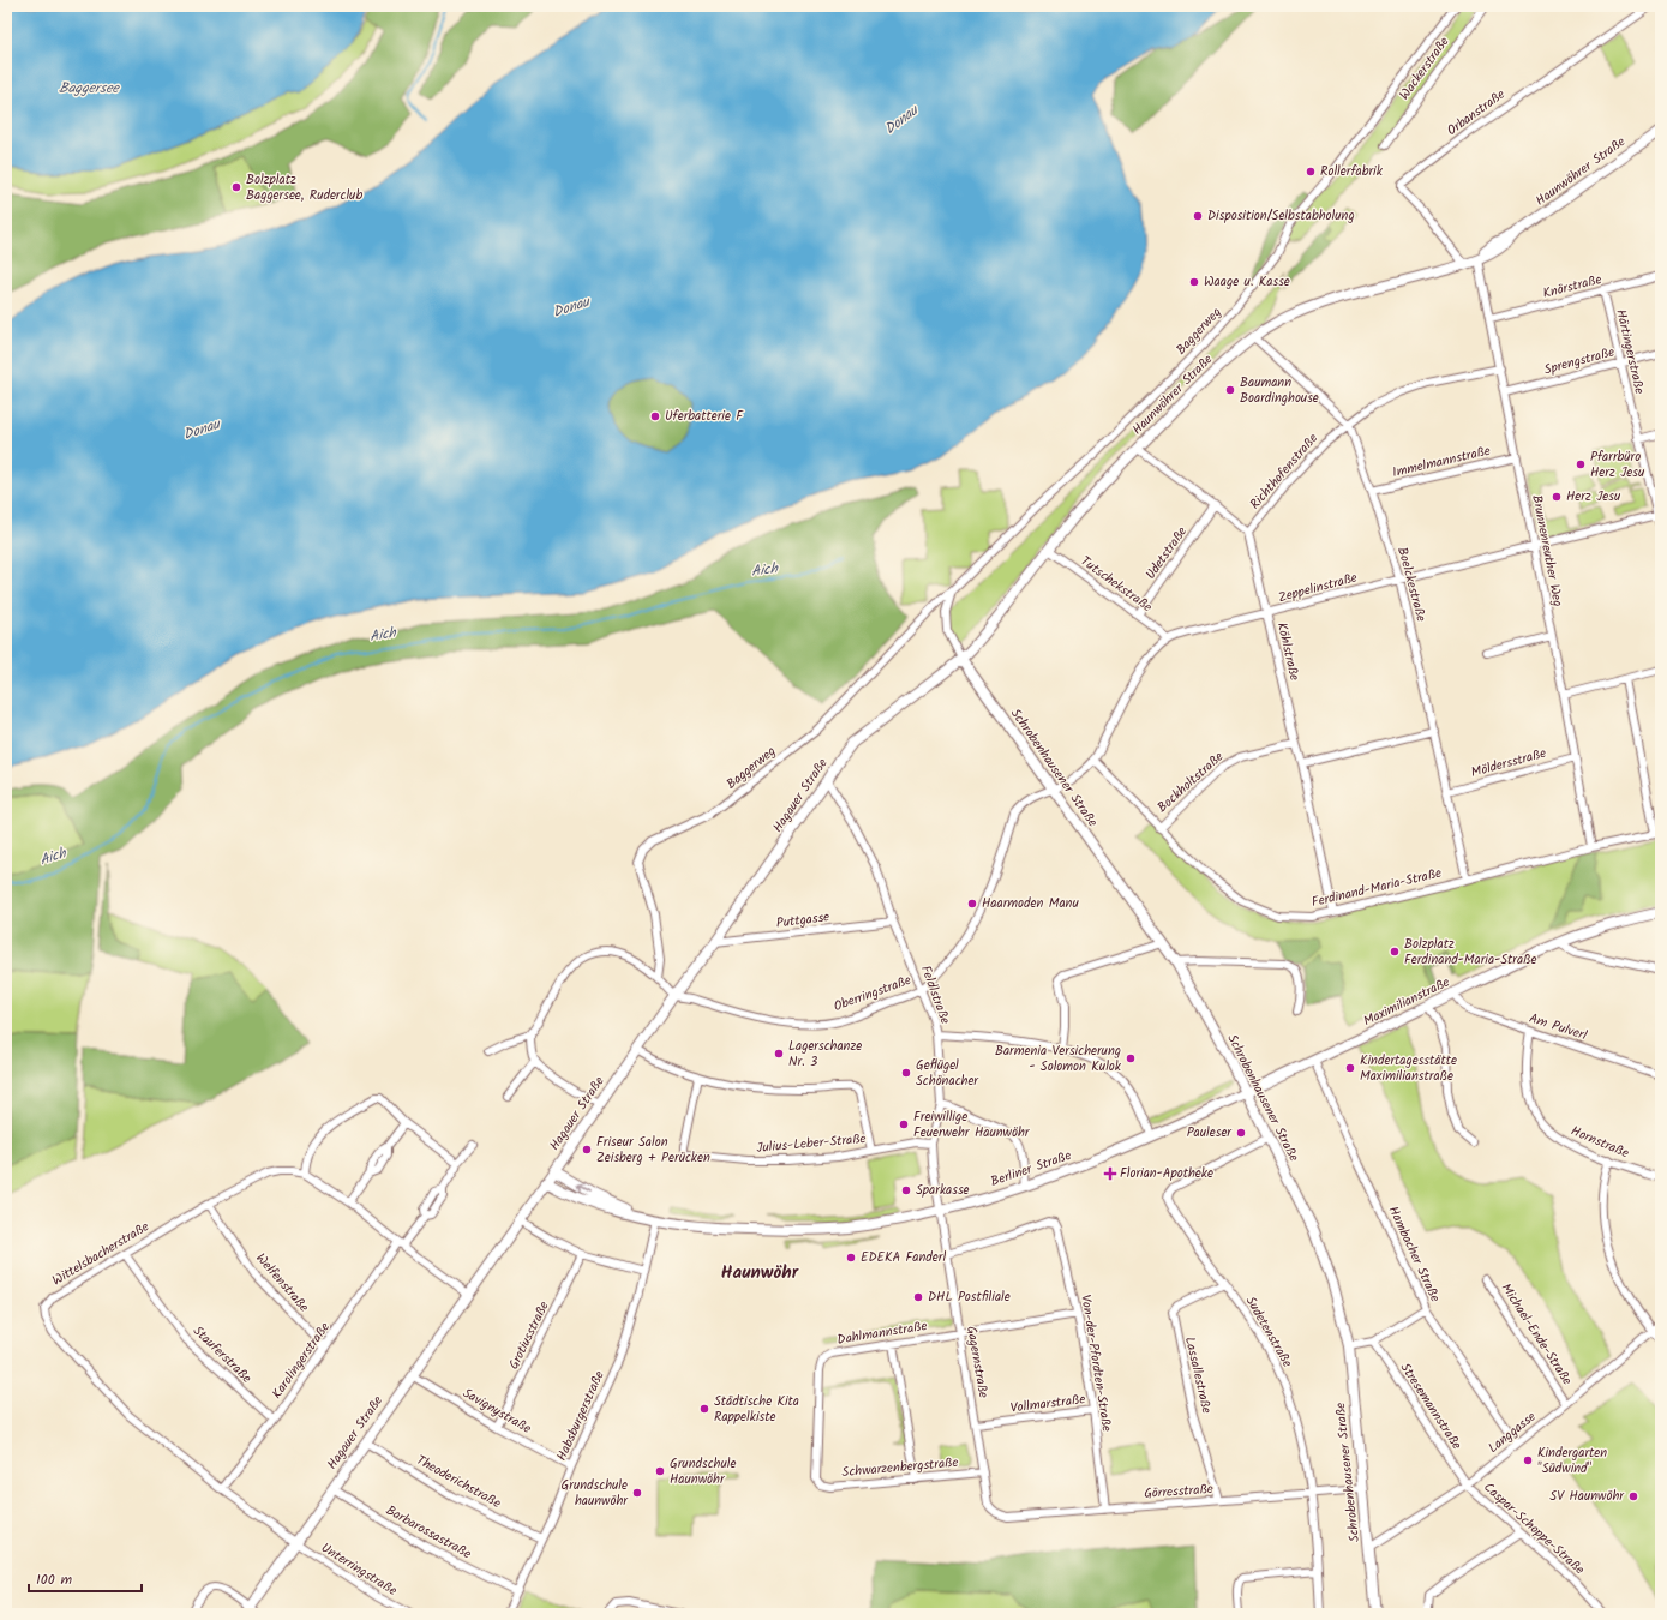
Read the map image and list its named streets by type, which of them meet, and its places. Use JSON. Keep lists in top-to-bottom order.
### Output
{
  "streets": {
    "street": [
      "Wackerstraße",
      "Orbanstraße",
      "Haunwöhrer Straße",
      "Knörstraße",
      "Baggerweg",
      "Härtingerstraße",
      "Sprengstraße",
      "Immelmannstraße",
      "Richthofenstraße",
      "Brunnenreuther Weg",
      "Udetstraße",
      "Tutschekstraße",
      "Boelckestraße",
      "Zeppelinstraße",
      "Köhlstraße",
      "Möldersstraße",
      "Schrobenhausener Straße",
      "Bockholtstraße",
      "Hagauer Straße",
      "Ferdinand-Maria-Straße",
      "Puttgasse",
      "Oberringstraße",
      "Feldlstraße",
      "Maximilianstraße",
      "Am Pulverl",
      "Hornstraße",
      "Julius-Leber-Straße",
      "Berliner Straße",
      "Wittelsbacherstraße",
      "Hambacher Straße",
      "Welfenstraße",
      "Sudetenstraße",
      "Dahlmannstraße",
      "Michael-Ende-Straße",
      "Grotiusstraße",
      "Stauferstraße",
      "Karolingerstraße",
      "Gagernstraße",
      "Von-der-Pfordten-Straße",
      "Lassallestraße",
      "Vollmarstraße",
      "Stresemannstraße",
      "Savignystraße",
      "Habsburgerstraße",
      "Langgasse",
      "Schwarzenbergstraße",
      "Theoderichstraße",
      "Görresstraße",
      "Caspar-Schoppe-Straße",
      "Barbarossastraße",
      "Unterringstraße"
    ]
  },
  "crossings": [
    ["Orbanstraße", "Haunwöhrer Straße"],
    ["Haunwöhrer Straße", "Brunnenreuther Weg"],
    ["Haunwöhrer Straße", "Tutschekstraße"],
    ["Haunwöhrer Straße", "Boelckestraße"],
    ["Haunwöhrer Straße", "Schrobenhausener Straße"],
    ["Haunwöhrer Straße", "Hagauer Straße"],
    ["Knörstraße", "Härtingerstraße"],
    ["Knörstraße", "Brunnenreuther Weg"],
    ["Härtingerstraße", "Sprengstraße"],
    ["Härtingerstraße", "Zeppelinstraße"],
    ["Sprengstraße", "Brunnenreuther Weg"],
    ["Immelmannstraße", "Brunnenreuther Weg"],
    ["Immelmannstraße", "Boelckestraße"],
    ["Richthofenstraße", "Brunnenreuther Weg"],
    ["Richthofenstraße", "Boelckestraße"],
    ["Richthofenstraße", "Köhlstraße"],
    ["Brunnenreuther Weg", "Zeppelinstraße"],
    ["Brunnenreuther Weg", "Möldersstraße"],
    ["Brunnenreuther Weg", "Ferdinand-Maria-Straße"],
    ["Udetstraße", "Tutschekstraße"],
    ["Tutschekstraße", "Zeppelinstraße"],
    ["Boelckestraße", "Zeppelinstraße"],
    ["Boelckestraße", "Möldersstraße"],
    ["Boelckestraße", "Ferdinand-Maria-Straße"],
    ["Zeppelinstraße", "Köhlstraße"],
    ["Zeppelinstraße", "Schrobenhausener Straße"],
    ["Zeppelinstraße", "Ferdinand-Maria-Straße"],
    ["Zeppelinstraße", "Oberringstraße"],
    ["Köhlstraße", "Bockholtstraße"],
    ["Köhlstraße", "Ferdinand-Maria-Straße"],
    ["Schrobenhausener Straße", "Hagauer Straße"],
    ["Schrobenhausener Straße", "Oberringstraße"],
    ["Schrobenhausener Straße", "Maximilianstraße"],
    ["Schrobenhausener Straße", "Berliner Straße"],
    ["Schrobenhausener Straße", "Sudetenstraße"],
    ["Schrobenhausener Straße", "Langgasse"],
    ["Schrobenhausener Straße", "Görresstraße"],
    ["Bockholtstraße", "Ferdinand-Maria-Straße"],
    ["Hagauer Straße", "Puttgasse"],
    ["Hagauer Straße", "Oberringstraße"],
    ["Hagauer Straße", "Feldlstraße"],
    ["Hagauer Straße", "Berliner Straße"],
    ["Hagauer Straße", "Wittelsbacherstraße"],
    ["Hagauer Straße", "Savignystraße"],
    ["Hagauer Straße", "Theoderichstraße"],
    ["Hagauer Straße", "Barbarossastraße"],
    ["Hagauer Straße", "Unterringstraße"],
    ["Puttgasse", "Feldlstraße"],
    ["Oberringstraße", "Feldlstraße"],
    ["Feldlstraße", "Berliner Straße"],
    ["Feldlstraße", "Gagernstraße"],
    ["Maximilianstraße", "Am Pulverl"],
    ["Maximilianstraße", "Berliner Straße"],
    ["Maximilianstraße", "Hambacher Straße"],
    ["Am Pulverl", "Hornstraße"],
    ["Julius-Leber-Straße", "Gagernstraße"],
    ["Berliner Straße", "Gagernstraße"],
    ["Berliner Straße", "Habsburgerstraße"],
    ["Wittelsbacherstraße", "Welfenstraße"],
    ["Wittelsbacherstraße", "Stauferstraße"],
    ["Wittelsbacherstraße", "Karolingerstraße"],
    ["Wittelsbacherstraße", "Unterringstraße"],
    ["Hambacher Straße", "Langgasse"],
    ["Welfenstraße", "Karolingerstraße"],
    ["Sudetenstraße", "Lassallestraße"],
    ["Sudetenstraße", "Görresstraße"],
    ["Dahlmannstraße", "Gagernstraße"],
    ["Dahlmannstraße", "Von-der-Pfordten-Straße"],
    ["Dahlmannstraße", "Schwarzenbergstraße"],
    ["Michael-Ende-Straße", "Langgasse"],
    ["Grotiusstraße", "Savignystraße"],
    ["Stauferstraße", "Karolingerstraße"],
    ["Gagernstraße", "Von-der-Pfordten-Straße"],
    ["Gagernstraße", "Vollmarstraße"],
    ["Gagernstraße", "Schwarzenbergstraße"],
    ["Gagernstraße", "Görresstraße"],
    ["Von-der-Pfordten-Straße", "Vollmarstraße"],
    ["Von-der-Pfordten-Straße", "Görresstraße"],
    ["Lassallestraße", "Görresstraße"],
    ["Stresemannstraße", "Langgasse"],
    ["Stresemannstraße", "Caspar-Schoppe-Straße"],
    ["Savignystraße", "Habsburgerstraße"],
    ["Habsburgerstraße", "Theoderichstraße"],
    ["Habsburgerstraße", "Barbarossastraße"],
    ["Langgasse", "Caspar-Schoppe-Straße"]
  ],
  "districts": ["Haunwöhr"],
  "water": ["Baggersee", "Donau", "Aich"],
  "places": {
    "other": [
      "Rollerfabrik",
      "Bolzplatz Baggersee, Ruderclub",
      "Disposition/Selbstabholung",
      "Waage u. Kasse",
      "Baumann Boardinghouse",
      "Uferbatterie F",
      "Pfarrbüro Herz Jesu",
      "Herz Jesu",
      "Haarmoden Manu",
      "Bolzplatz Ferdinand-Maria-Straße",
      "Lagerschanze Nr. 3",
      "Barmenia Versicherung - Solomon Kulok",
      "Kindertagesstätte Maximilianstraße",
      "Geflügel Schönacher",
      "Freiwillige Feuerwehr Haunwöhr",
      "Pauleser",
      "Friseur Salon Zeisberg + Perücken",
      "Sparkasse",
      "EDEKA Fanderl",
      "DHL Postfiliale",
      "Städtische Kita Rappelkiste",
      "Kindergarten \"Südwind\"",
      "Grundschule Haunwöhr",
      "Grundschule haunwöhr",
      "SV Haunwöhr"
    ],
    "health": ["Florian-Apotheke"]
  },
  "scale_bar": "100 m"
}
